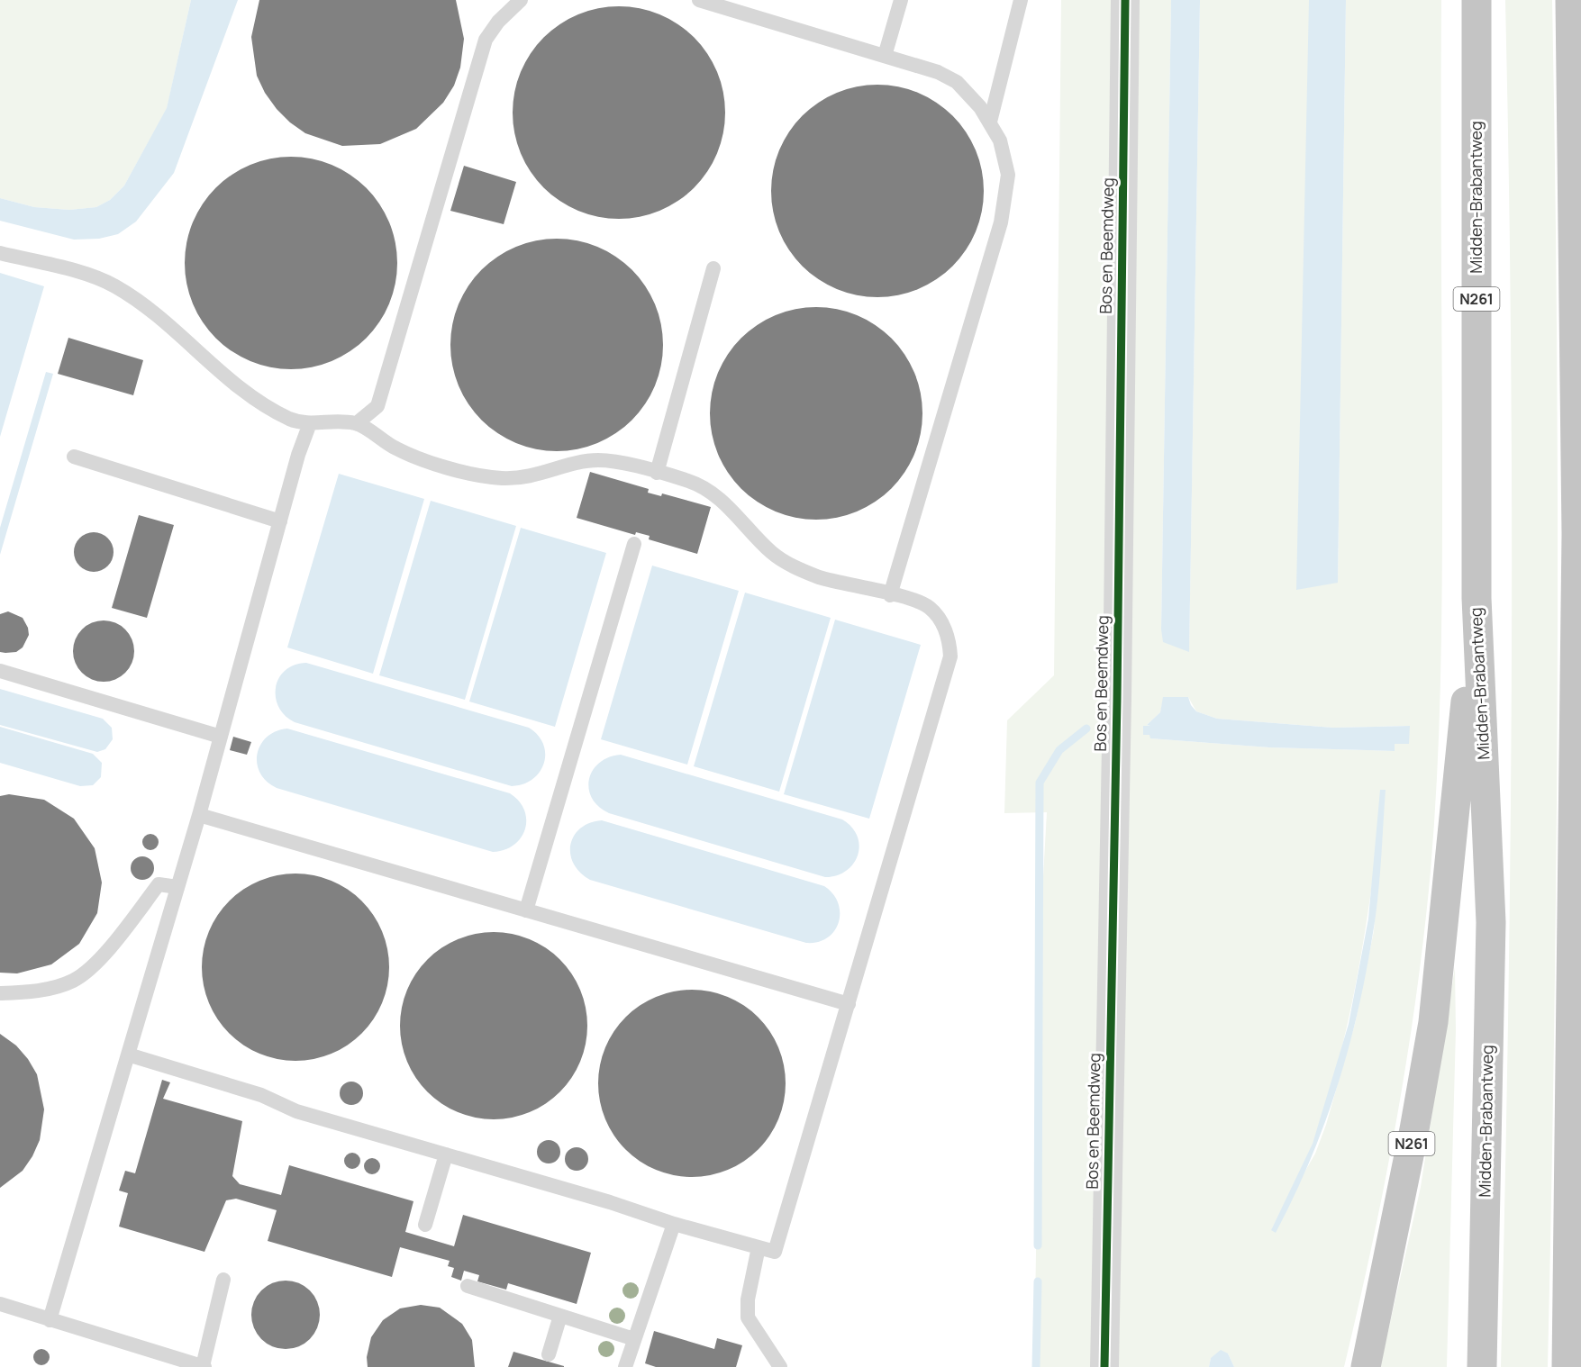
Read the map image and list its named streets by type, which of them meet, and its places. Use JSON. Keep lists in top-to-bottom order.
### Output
{
  "streets": {
    "highway": ["Midden-Brabantweg", "N261"],
    "street": ["Bos en Beemdweg"]
  },
  "crossings": [
    ["Midden-Brabantweg", "N261"]
  ]
}
